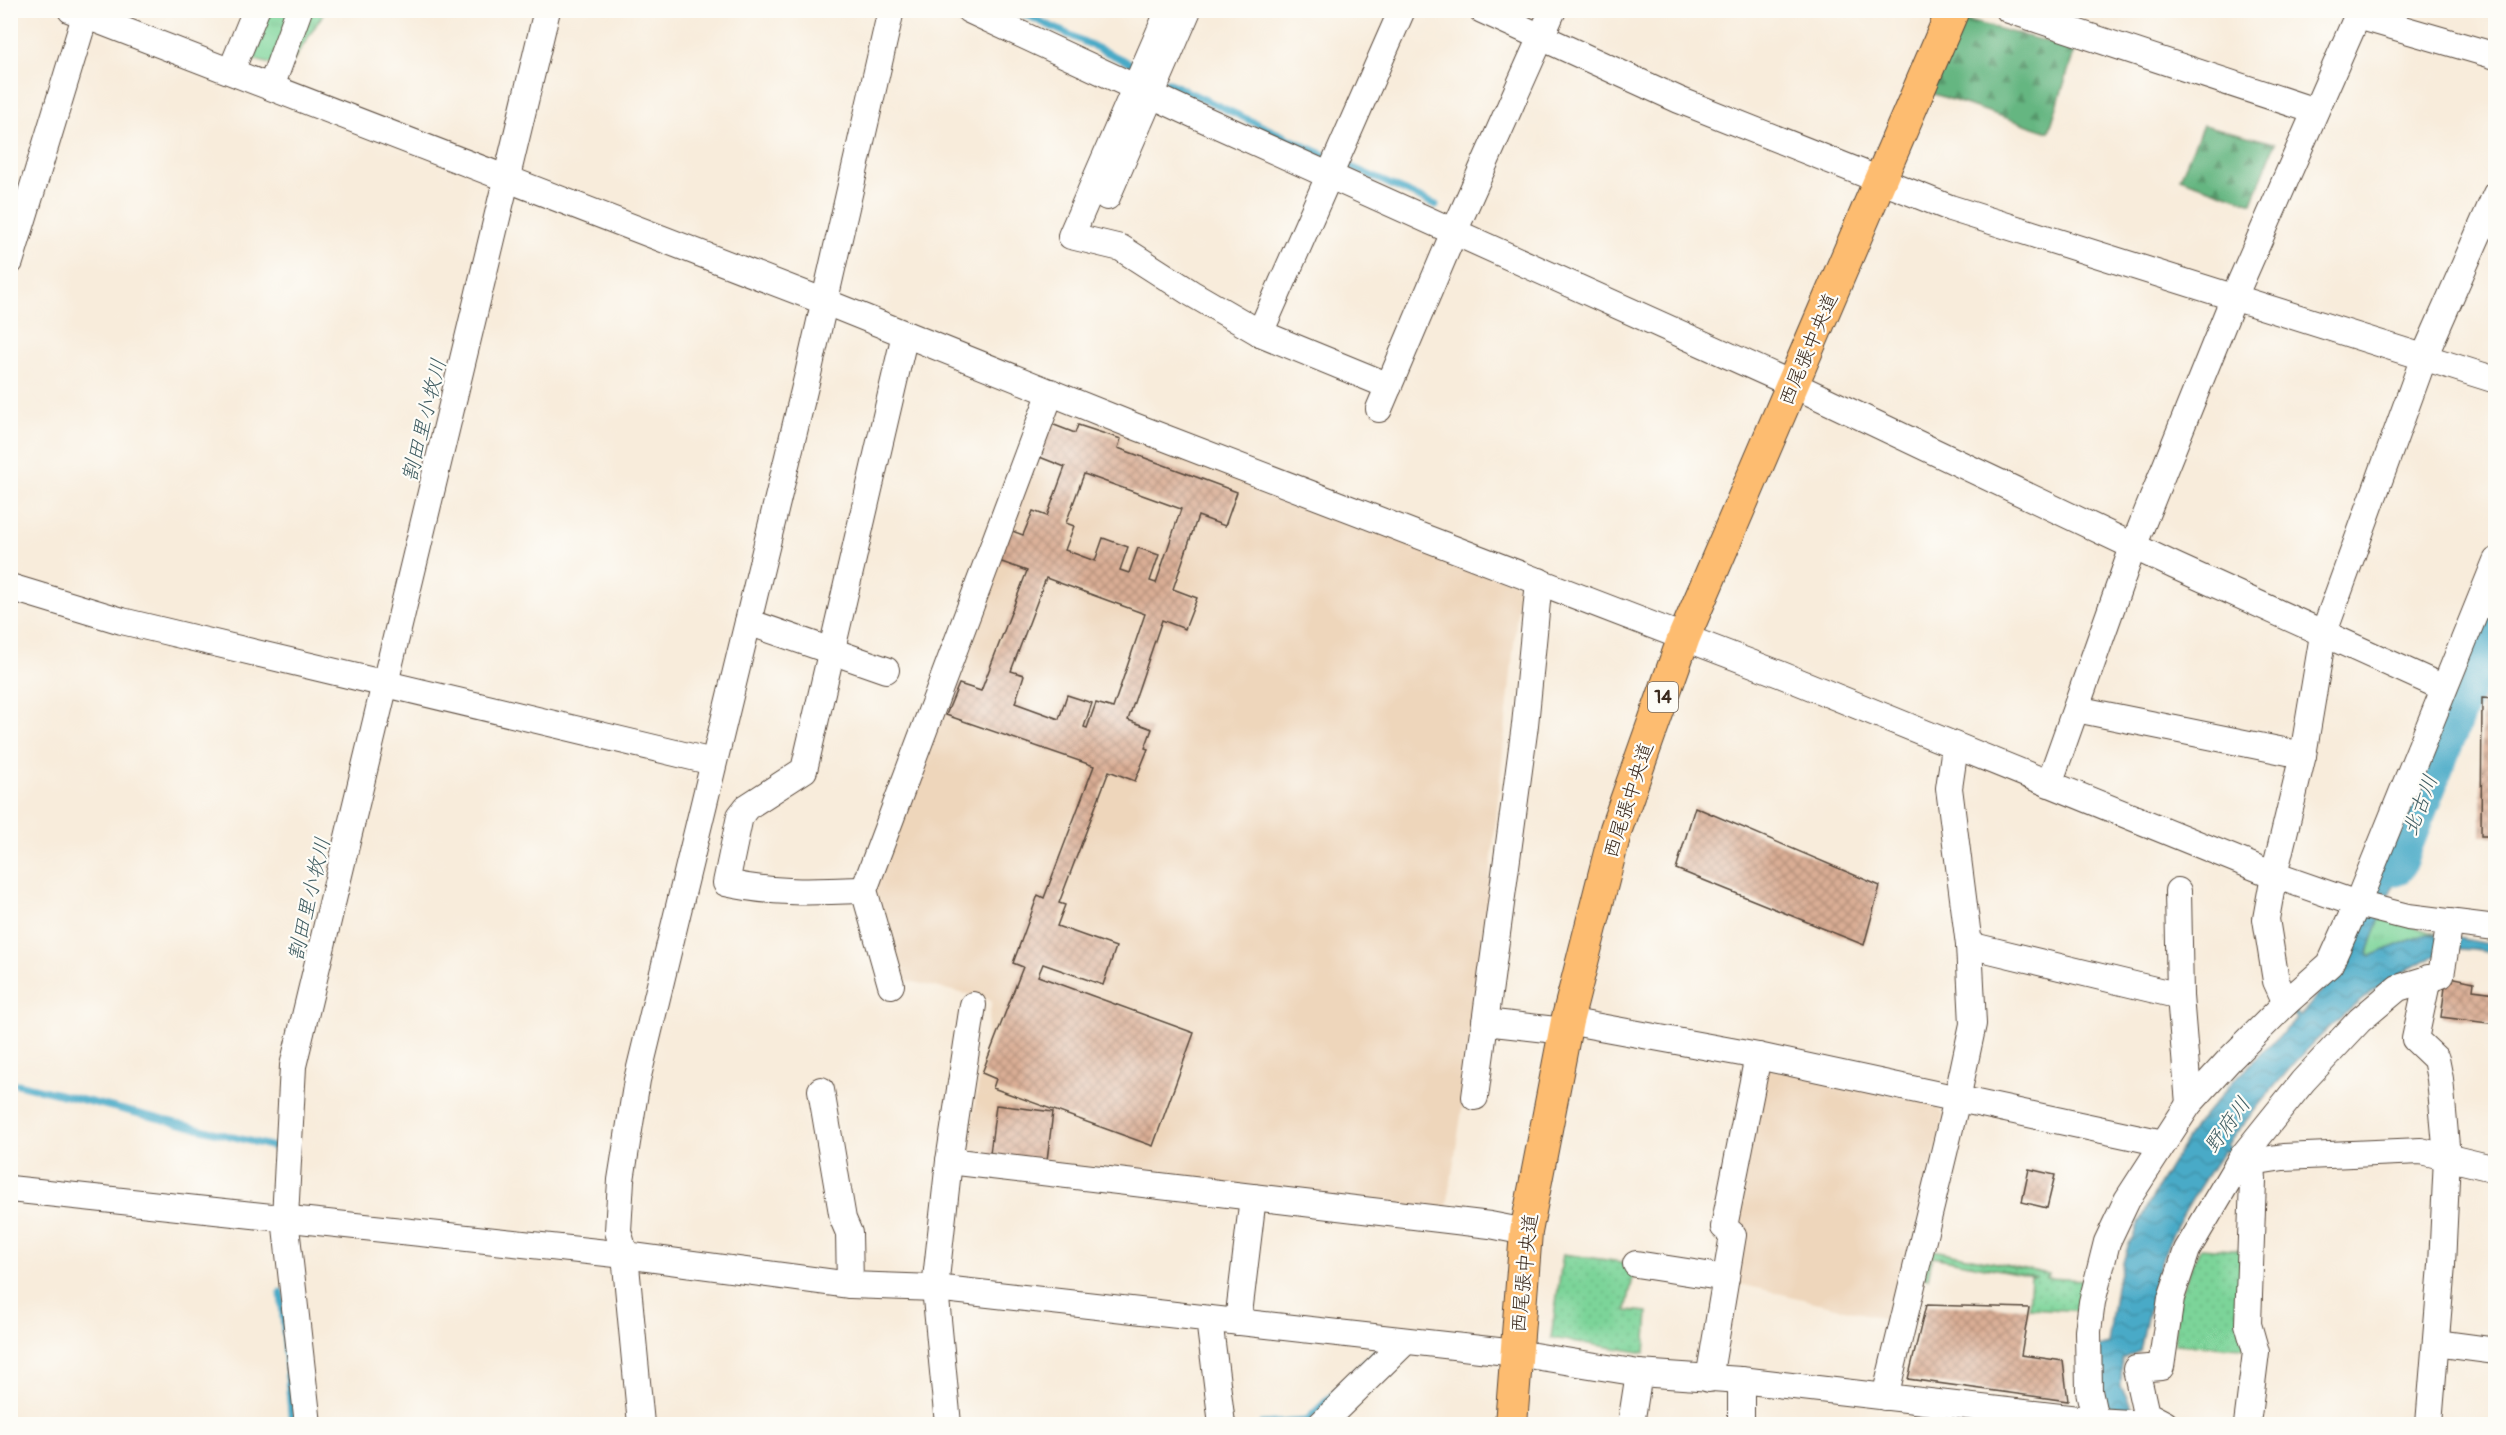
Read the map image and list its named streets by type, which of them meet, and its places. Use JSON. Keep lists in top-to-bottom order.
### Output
{
  "streets": {
    "main road": ["西尾張中央道", "14"]
  },
  "water": ["割田里小牧川", "北古川", "野府川"]
}
